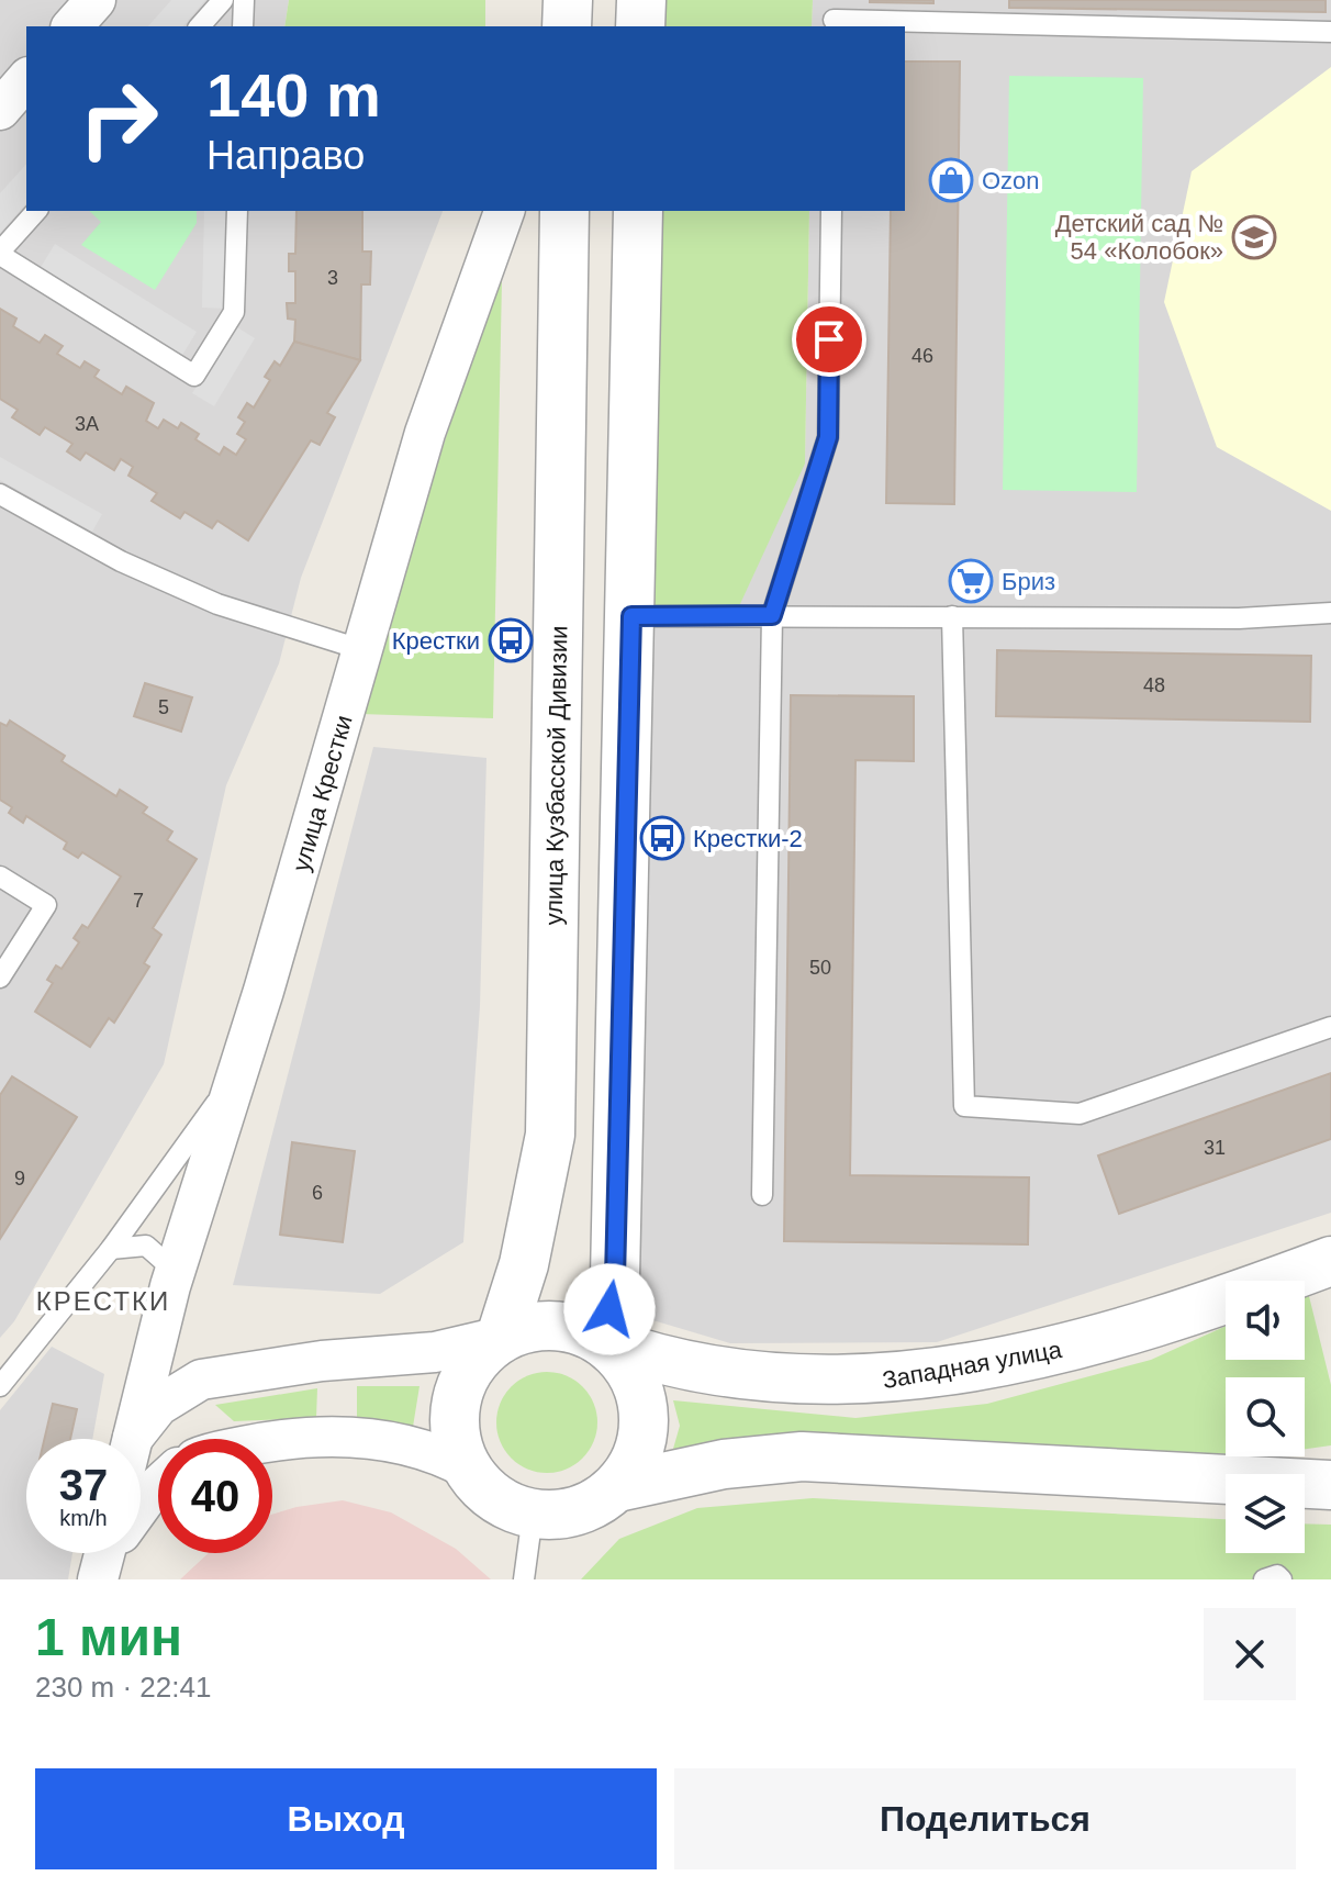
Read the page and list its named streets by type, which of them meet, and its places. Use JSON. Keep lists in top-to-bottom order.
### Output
{
  "streets": {
    "street": ["улица Кузбасской Дивизии", "улица Крестки", "Западная улица"]
  },
  "crossings": [
    ["улица Кузбасской Дивизии", "Западная улица"]
  ],
  "districts": ["КРЕСТКИ"],
  "places": {
    "shop": ["Ozon"],
    "school or university": ["Детский сад № 54 «Колобок»"],
    "supermarket": ["Бриз"],
    "bus stop": ["Крестки", "Крестки-2"]
  },
  "house_numbers": [
    "3",
    "46",
    "3А",
    "48",
    "5",
    "7",
    "50",
    "31",
    "9",
    "6"
  ],
  "page": {
    "turn": ["140 m", "Направо"],
    "speed": "37 km/h",
    "limit": "40",
    "heading": ["1 мин", "230 m · 22:41"],
    "buttons": ["Выход", "Поделиться"]
  }
}
